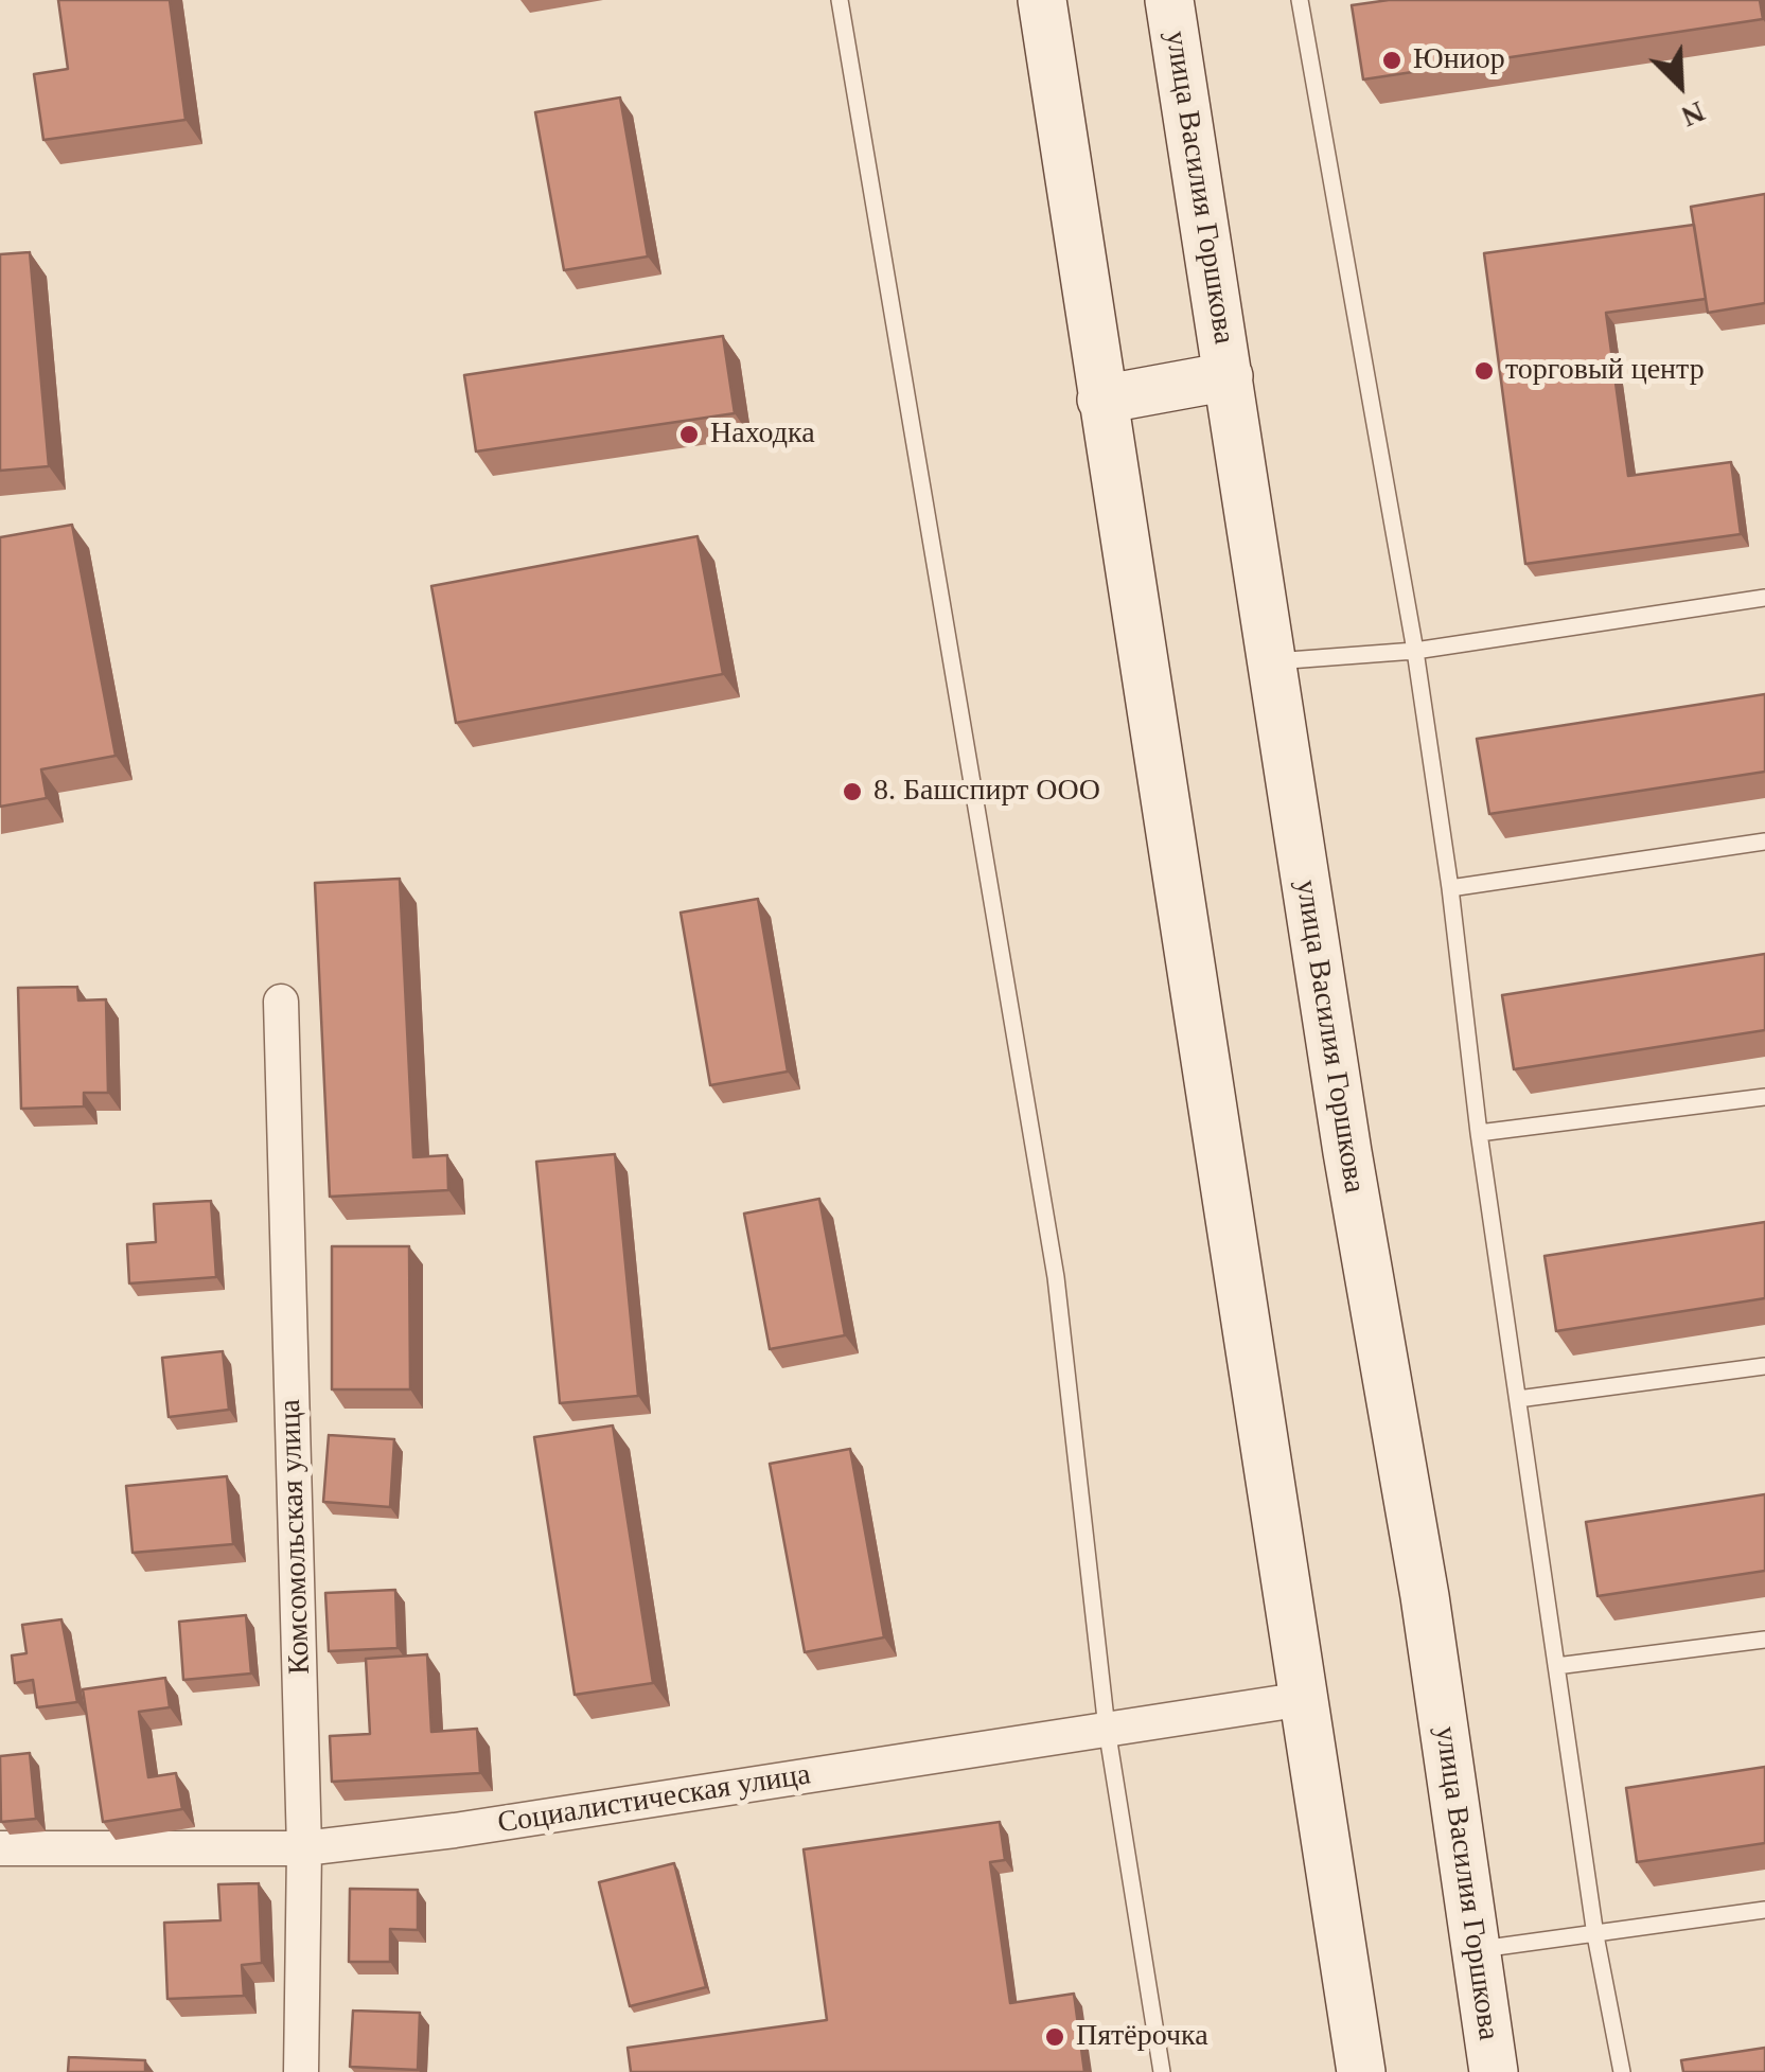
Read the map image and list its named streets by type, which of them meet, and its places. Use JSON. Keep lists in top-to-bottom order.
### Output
{
  "streets": {
    "main road": ["улица Василия Горшкова"],
    "street": ["Комсомольская улица", "Социалистическая улица"]
  },
  "crossings": [
    ["Комсомольская улица", "Социалистическая улица"]
  ],
  "places": [
    "Юниор",
    "торговый центр",
    "Находка",
    "8. Башспирт ООО",
    "Пятёрочка"
  ],
  "north": "bottom right"
}
